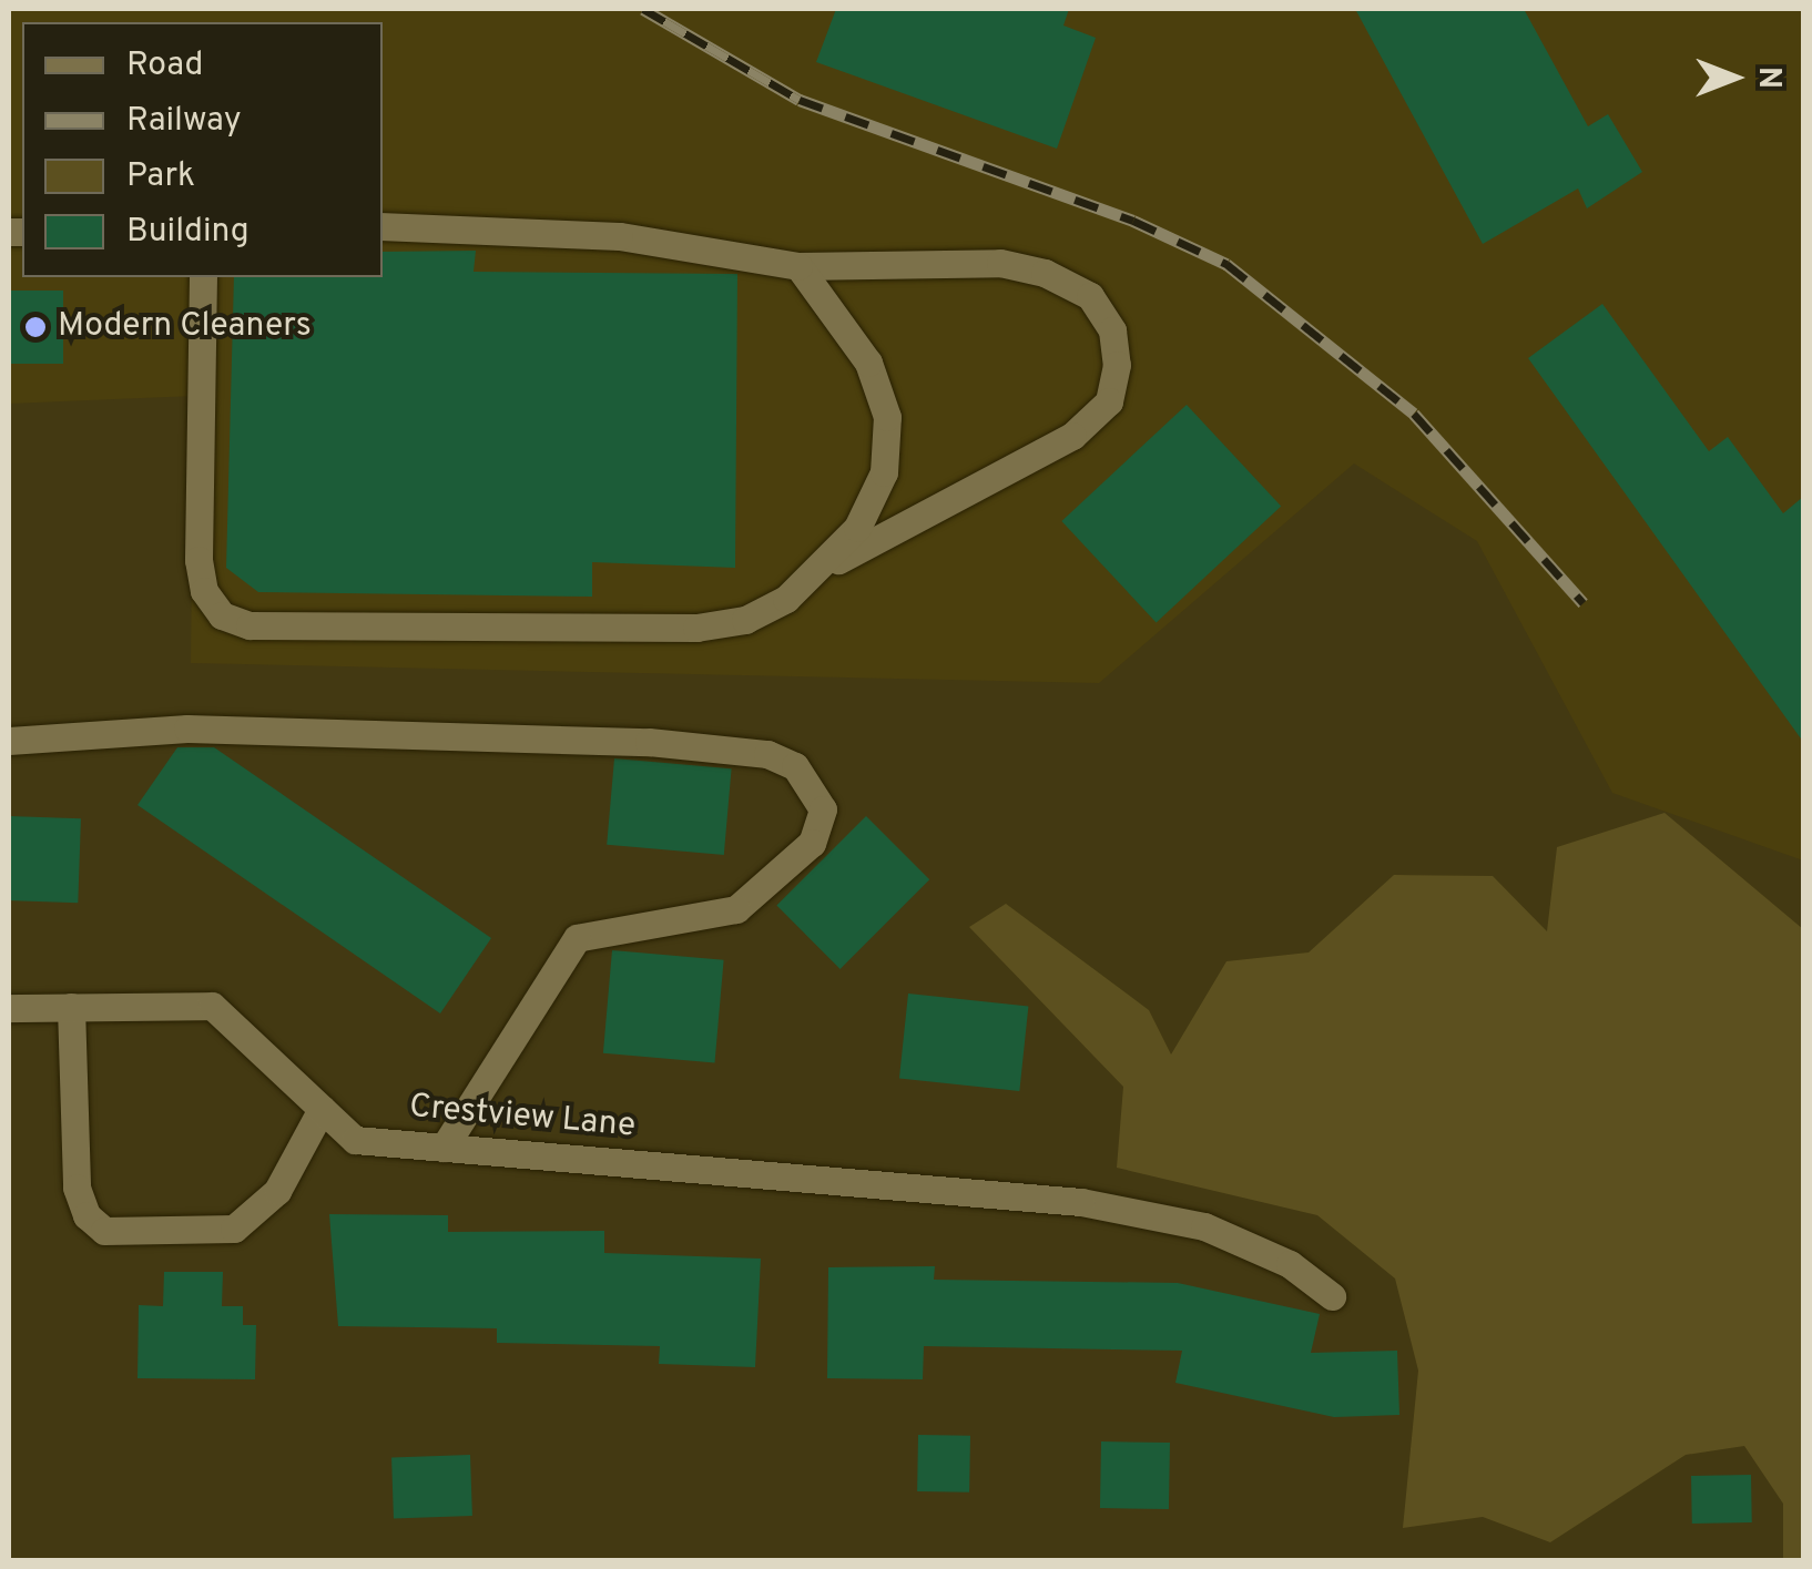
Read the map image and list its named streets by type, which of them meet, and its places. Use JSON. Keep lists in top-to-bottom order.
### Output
{
  "streets": {
    "street": ["Crestview Lane"]
  },
  "places": ["Modern Cleaners"],
  "legend": [
    "Road",
    "Railway",
    "Park",
    "Building"
  ],
  "north": "right"
}
